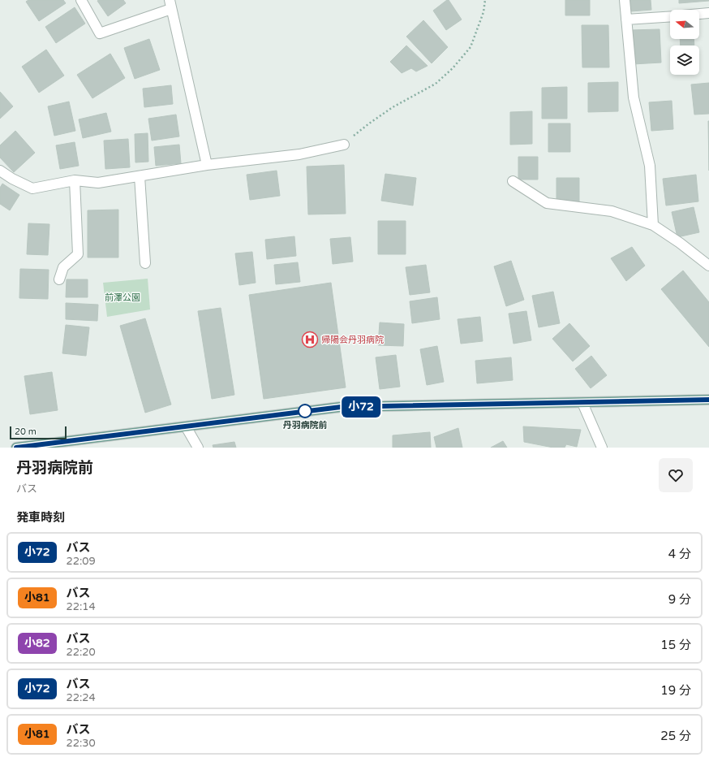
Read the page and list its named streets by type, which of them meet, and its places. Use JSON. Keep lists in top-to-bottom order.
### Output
{
  "parks": ["前澤公園"],
  "places": {
    "hospital": ["帰陽会丹羽病院"],
    "other": ["丹羽病院前"]
  },
  "lines": ["bus line 小72"],
  "scale_bar": "20 m",
  "north": "left",
  "page": {
    "on_map": "小72",
    "scale": "20 m",
    "heading": [
      ["丹羽病院前", "バス"],
      "発車時刻"
    ],
    "list": [
      {
        "mark": "小72",
        "name": "バス",
        "note": "22:09",
        "value": "4 分"
      },
      {
        "mark": "小81",
        "name": "バス",
        "note": "22:14",
        "value": "9 分"
      },
      {
        "mark": "小82",
        "name": "バス",
        "note": "22:20",
        "value": "15 分"
      },
      {
        "mark": "小72",
        "name": "バス",
        "note": "22:24",
        "value": "19 分"
      },
      {
        "mark": "小81",
        "name": "バス",
        "note": "22:30",
        "value": "25 分"
      }
    ]
  }
}
